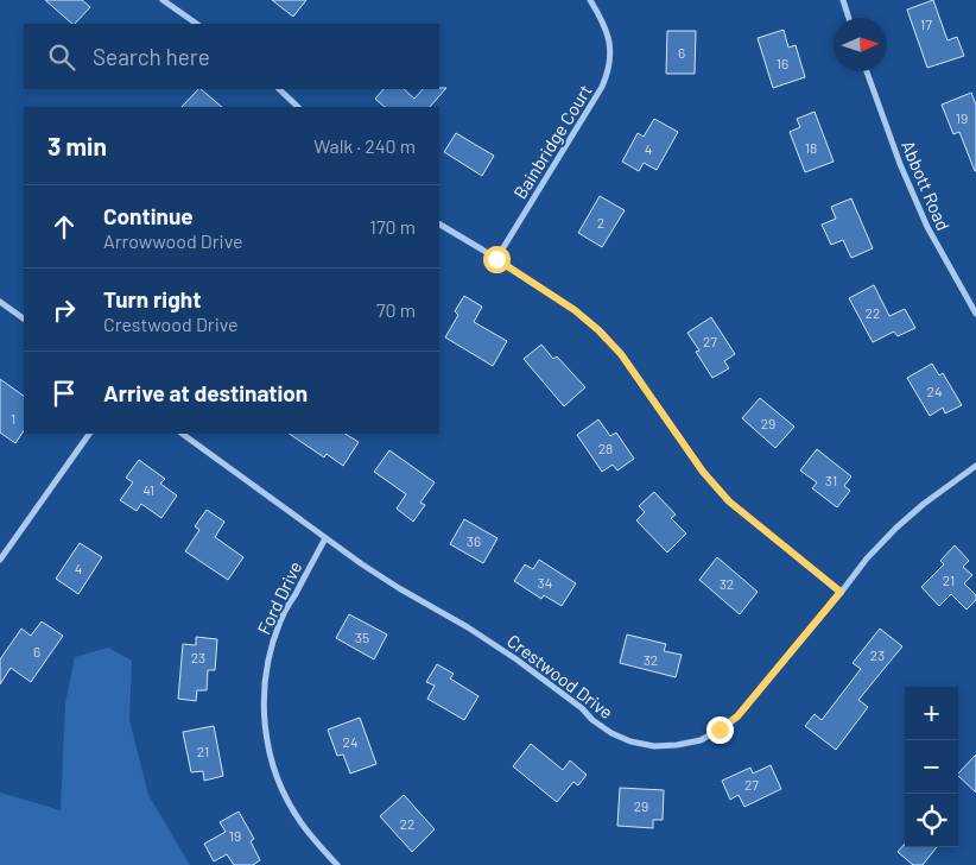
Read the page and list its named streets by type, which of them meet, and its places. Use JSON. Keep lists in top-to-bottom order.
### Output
{
  "streets": {
    "street": [
      "Bainbridge Court",
      "Abbott Road",
      "Ford Drive",
      "Crestwood Drive"
    ]
  },
  "crossings": [
    ["Ford Drive", "Crestwood Drive"]
  ],
  "house_numbers": [
    "17",
    "6",
    "16",
    "19",
    "18",
    "4",
    "2",
    "22",
    "27",
    "24",
    "1",
    "29",
    "28",
    "31",
    "41",
    "36",
    "4",
    "21",
    "34",
    "32",
    "35",
    "6",
    "23",
    "23",
    "32",
    "24",
    "21",
    "27",
    "29",
    "22",
    "19"
  ],
  "north": "right",
  "page": {
    "search": "Search here",
    "heading": ["3 min", "Walk · 240 m"],
    "list": [
      ["Continue", "Arrowwood Drive", "170 m"],
      ["Turn right", "Crestwood Drive", "70 m"],
      "Arrive at destination"
    ],
    "map_buttons": ["+", "−"]
  }
}
